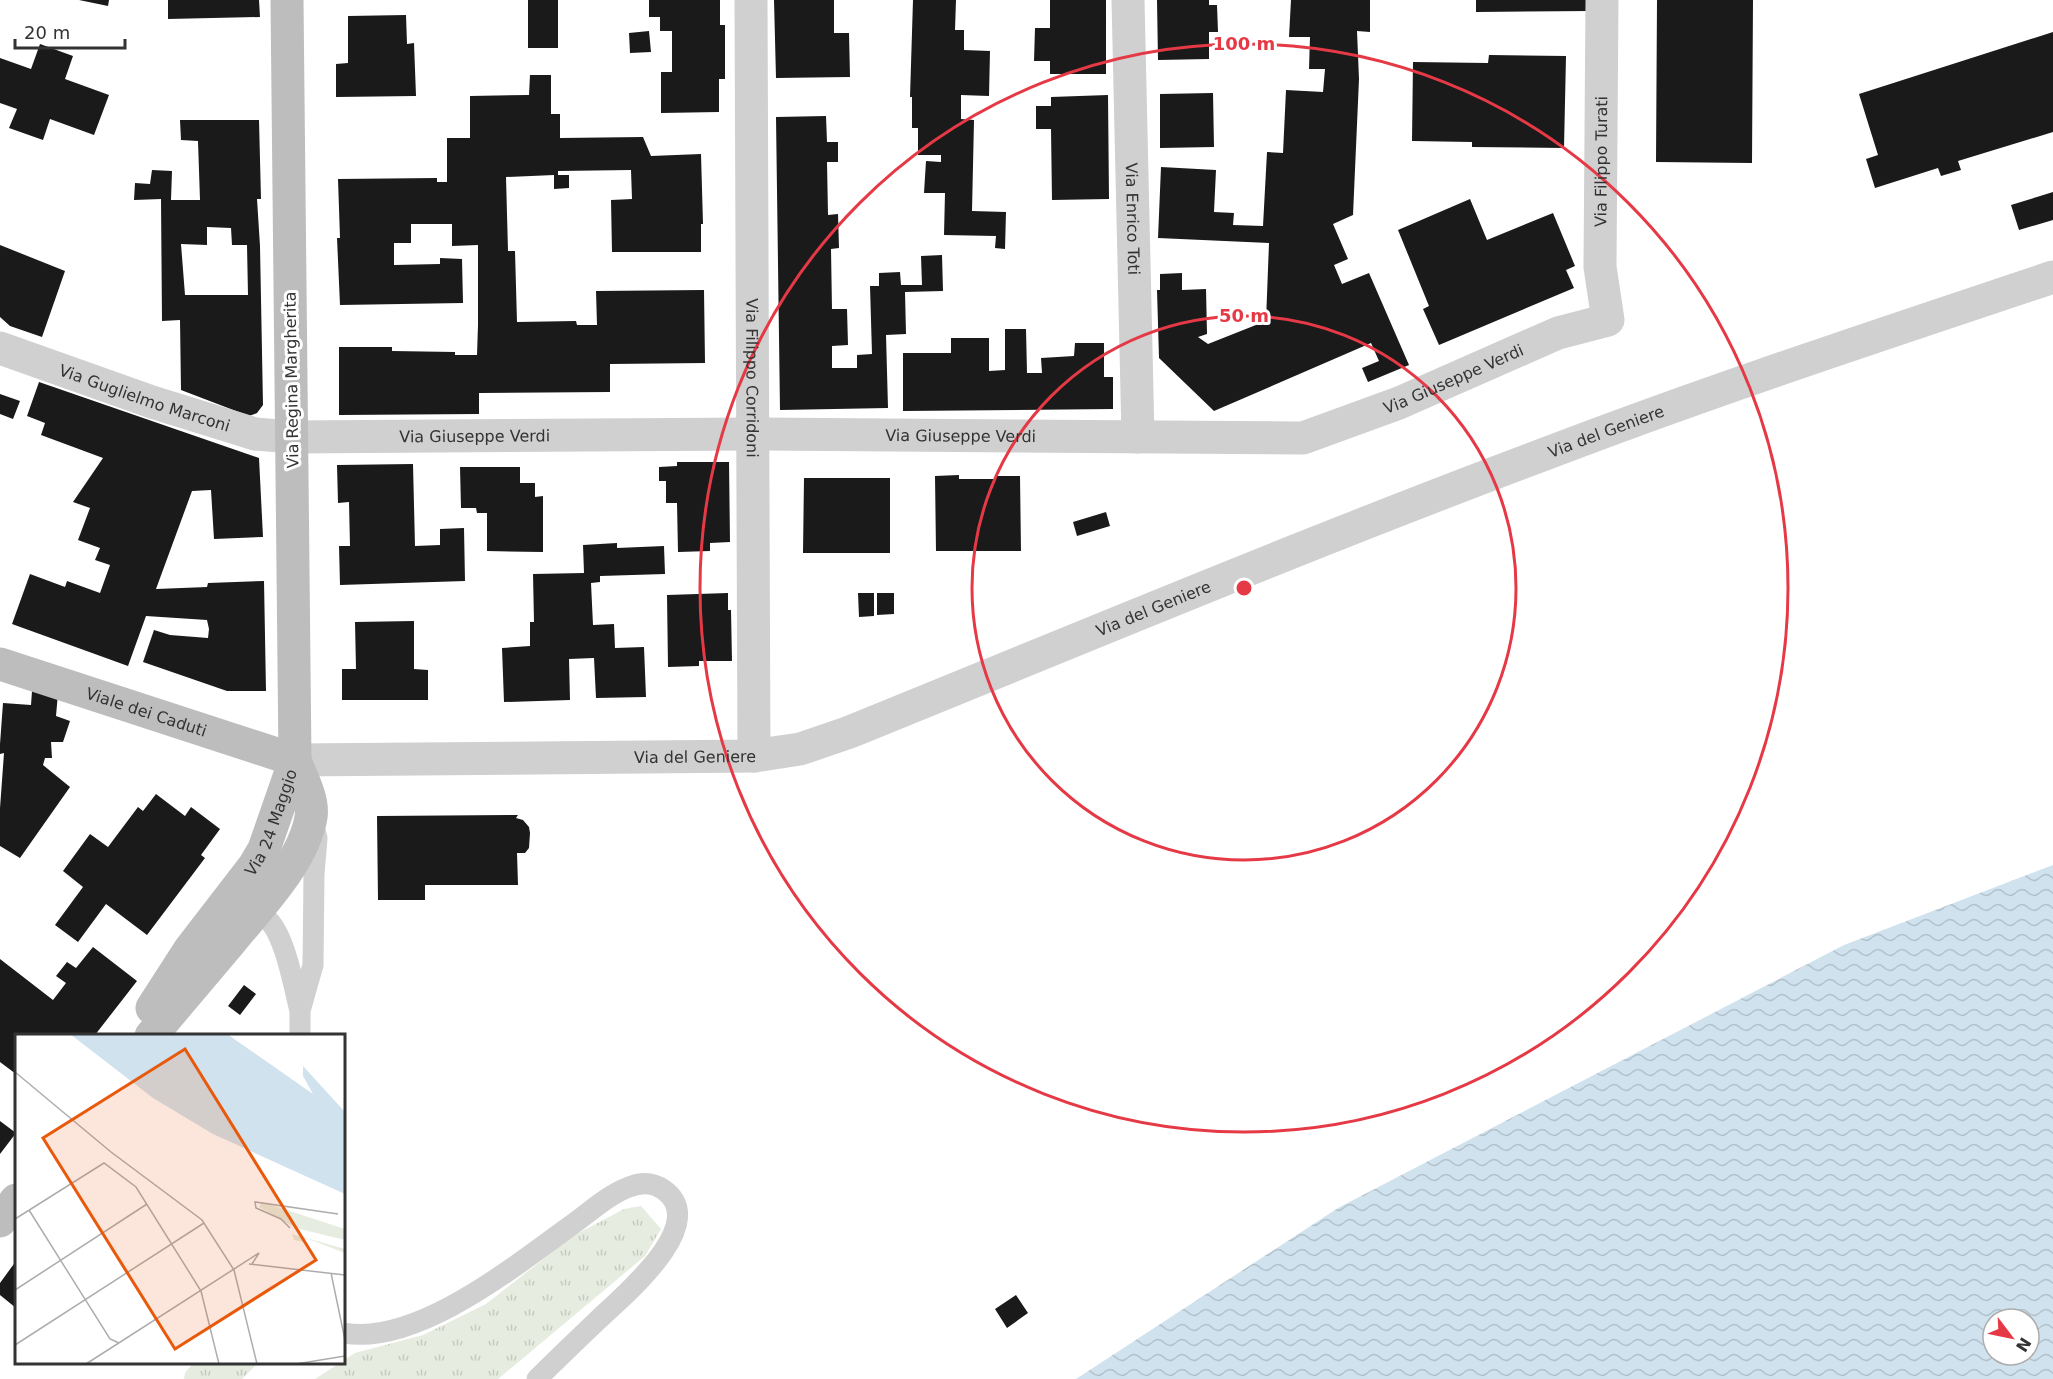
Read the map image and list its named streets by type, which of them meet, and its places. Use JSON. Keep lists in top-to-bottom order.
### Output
{
  "streets": {
    "street": [
      "Via Filippo Turati",
      "Via Enrico Toti",
      "Via Filippo Corridoni",
      "Via Giuseppe Verdi",
      "Via Regina Margherita",
      "Via Guglielmo Marconi",
      "Via del Geniere",
      "Viale dei Caduti",
      "Via 24 Maggio"
    ]
  },
  "crossings": [
    ["Via Filippo Turati", "Via Giuseppe Verdi"],
    ["Via Enrico Toti", "Via Giuseppe Verdi"],
    ["Via Filippo Corridoni", "Via Giuseppe Verdi"],
    ["Via Filippo Corridoni", "Via del Geniere"],
    ["Via Giuseppe Verdi", "Via Regina Margherita"],
    ["Via Giuseppe Verdi", "Via Guglielmo Marconi"],
    ["Via Regina Margherita", "Via Guglielmo Marconi"],
    ["Via Regina Margherita", "Via del Geniere"],
    ["Via Regina Margherita", "Viale dei Caduti"],
    ["Via Regina Margherita", "Via 24 Maggio"],
    ["Via del Geniere", "Viale dei Caduti"],
    ["Via del Geniere", "Via 24 Maggio"],
    ["Viale dei Caduti", "Via 24 Maggio"]
  ],
  "scale_bar": "20 m",
  "north": "bottom right",
  "rings": ["100 m", "50 m"]
}
